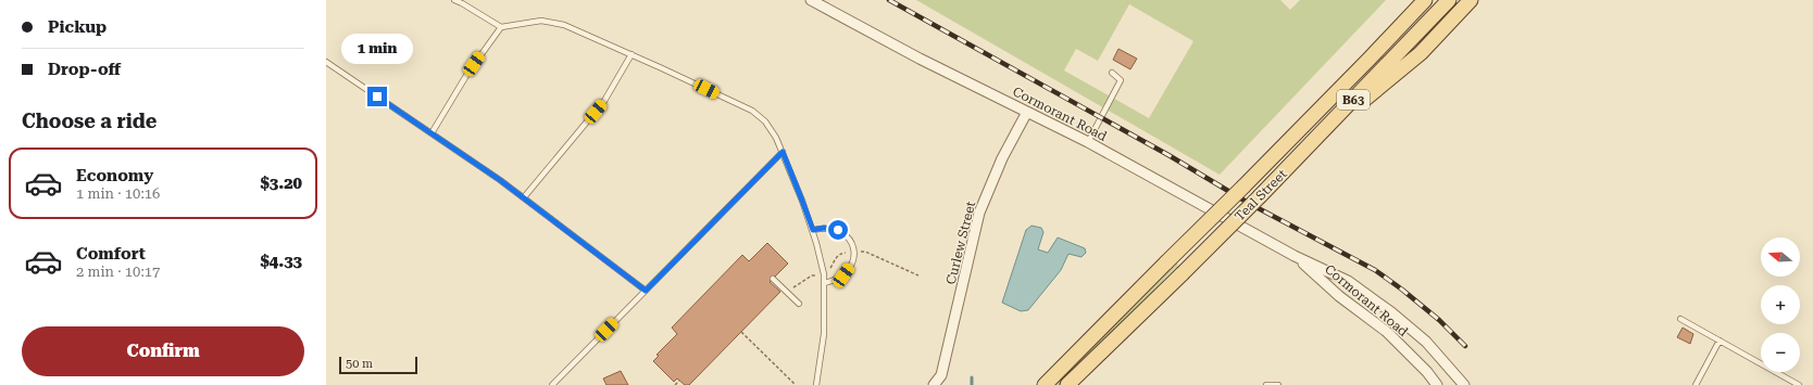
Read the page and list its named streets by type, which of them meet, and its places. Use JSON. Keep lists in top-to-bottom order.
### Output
{
  "streets": {
    "main road": ["B63", "Teal Street"],
    "street": ["Cormorant Road", "Curlew Street"]
  },
  "crossings": [
    ["Cormorant Road", "Curlew Street"]
  ],
  "scale_bar": "50 m",
  "north": "left",
  "page": {
    "banner": ["Pickup", "Drop-off"],
    "bubble": "1 min",
    "heading": "Choose a ride",
    "list": [
      {
        "name": "Economy",
        "note": "1 min · 10:16",
        "value": "$3.20"
      },
      {
        "name": "Comfort",
        "note": "2 min · 10:17",
        "value": "$4.33"
      }
    ],
    "map_buttons": ["+", "−"],
    "buttons": "Confirm",
    "scale": "50 m"
  }
}
